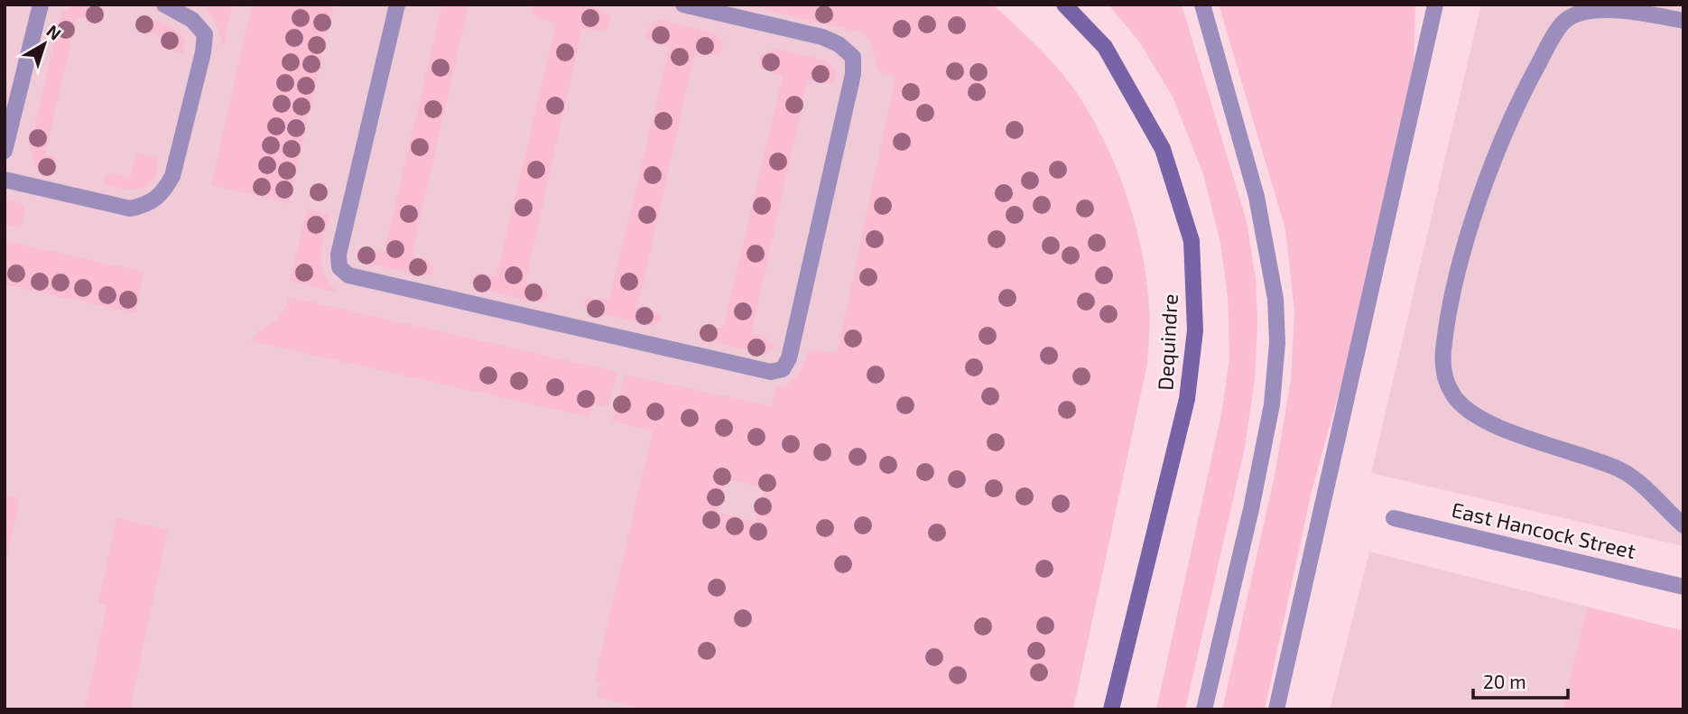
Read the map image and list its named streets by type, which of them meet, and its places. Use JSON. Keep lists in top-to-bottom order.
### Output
{
  "streets": {
    "main road": ["Dequindre"],
    "street": ["East Hancock Street"]
  },
  "scale_bar": "20 m",
  "north": "top right"
}
